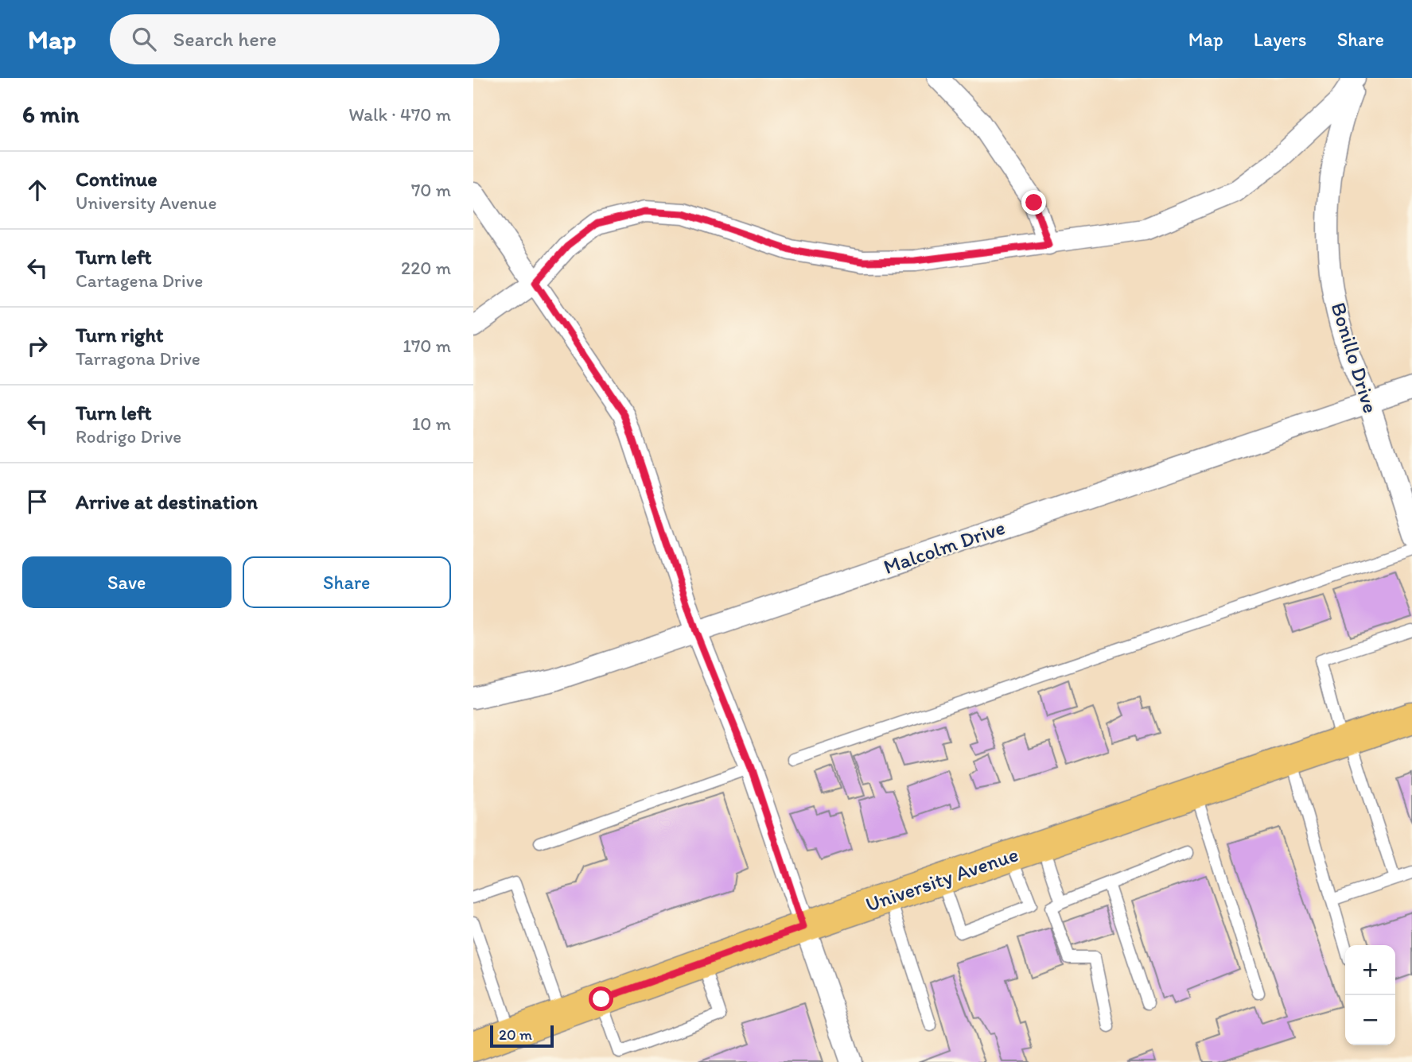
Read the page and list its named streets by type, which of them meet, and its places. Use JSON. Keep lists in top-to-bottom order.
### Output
{
  "streets": {
    "main road": ["University Avenue"],
    "street": ["Bonillo Drive", "Malcolm Drive"]
  },
  "crossings": [
    ["Bonillo Drive", "Malcolm Drive"]
  ],
  "scale_bar": "20 m",
  "page": {
    "header": "Map",
    "search": "Search here",
    "nav": ["Map", "Layers", "Share"],
    "heading": ["6 min", "Walk · 470 m"],
    "list": [
      ["Continue", "University Avenue", "70 m"],
      ["Turn left", "Cartagena Drive", "220 m"],
      ["Turn right", "Tarragona Drive", "170 m"],
      ["Turn left", "Rodrigo Drive", "10 m"],
      "Arrive at destination"
    ],
    "buttons": ["Save", "Share"],
    "map_buttons": ["+", "−"],
    "scale": "20 m"
  }
}
